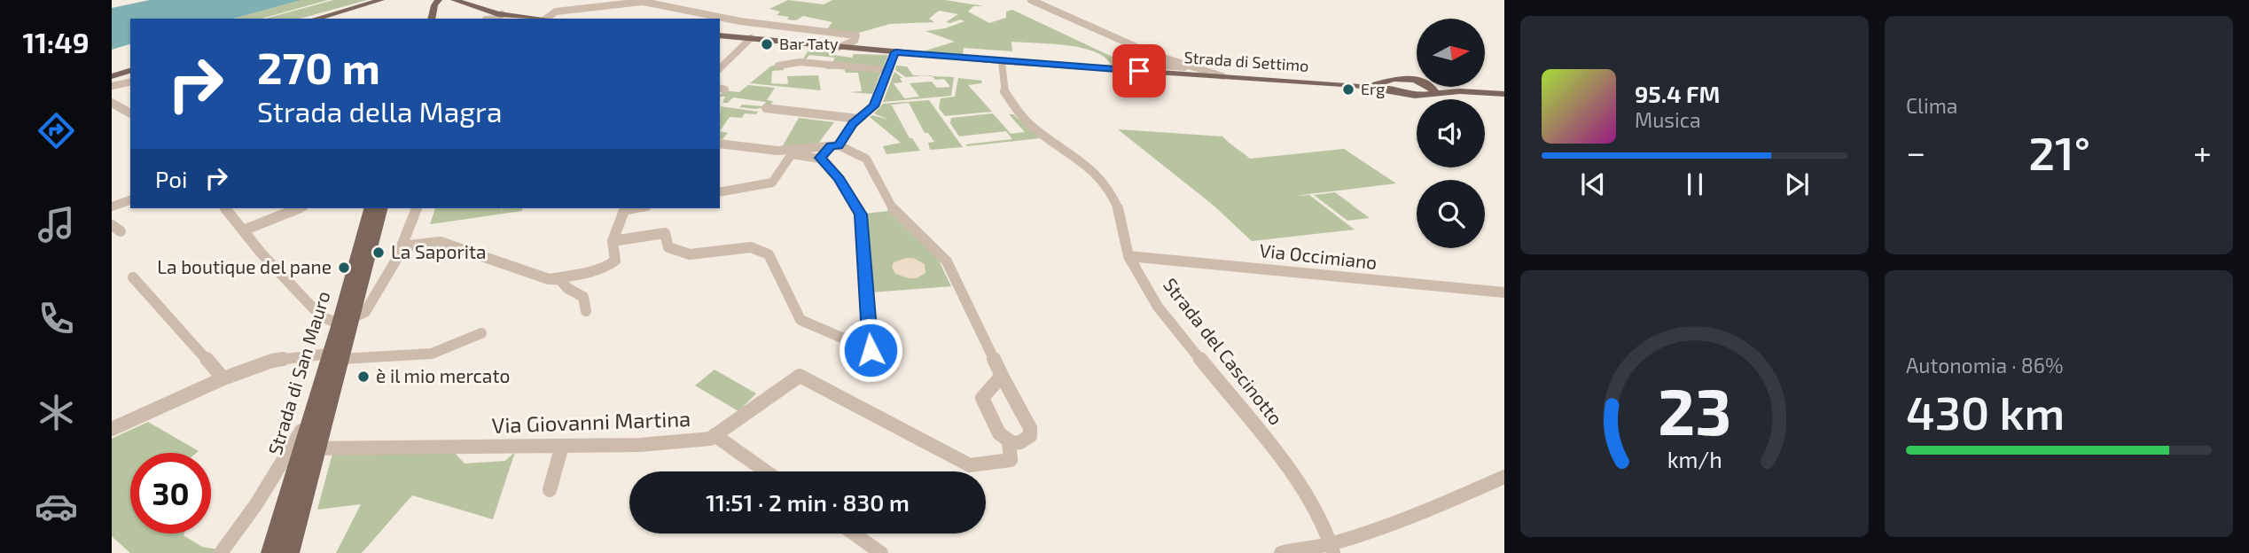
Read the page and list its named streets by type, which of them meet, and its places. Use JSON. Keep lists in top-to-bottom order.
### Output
{
  "streets": {
    "main road": ["Strada di Settimo", "Strada di San Mauro"],
    "street": ["Via Occimiano", "Strada del Cascinotto", "Via Giovanni Martina"]
  },
  "crossings": [
    ["Strada di Settimo", "Strada del Cascinotto"],
    ["Via Occimiano", "Strada del Cascinotto"],
    ["Strada di San Mauro", "Via Giovanni Martina"]
  ],
  "places": [
    "Bar Taty",
    "Erg",
    "La Saporita",
    "La boutique del pane",
    "è il mio mercato"
  ],
  "north": "right",
  "page": {
    "tabs": "11:49",
    "tile": [
      "Clima",
      ["Autonomia · 86%", "430 km"]
    ],
    "turn": ["270 m", "Strada della Magra"],
    "song": ["95.4 FM", "Musica"],
    "heat": ["−", "21°", "+"],
    "then": "Poi",
    "limit": "30",
    "trip": "11:51 · 2 min · 830 m",
    "gauge": ["23", "km/h"]
  }
}
